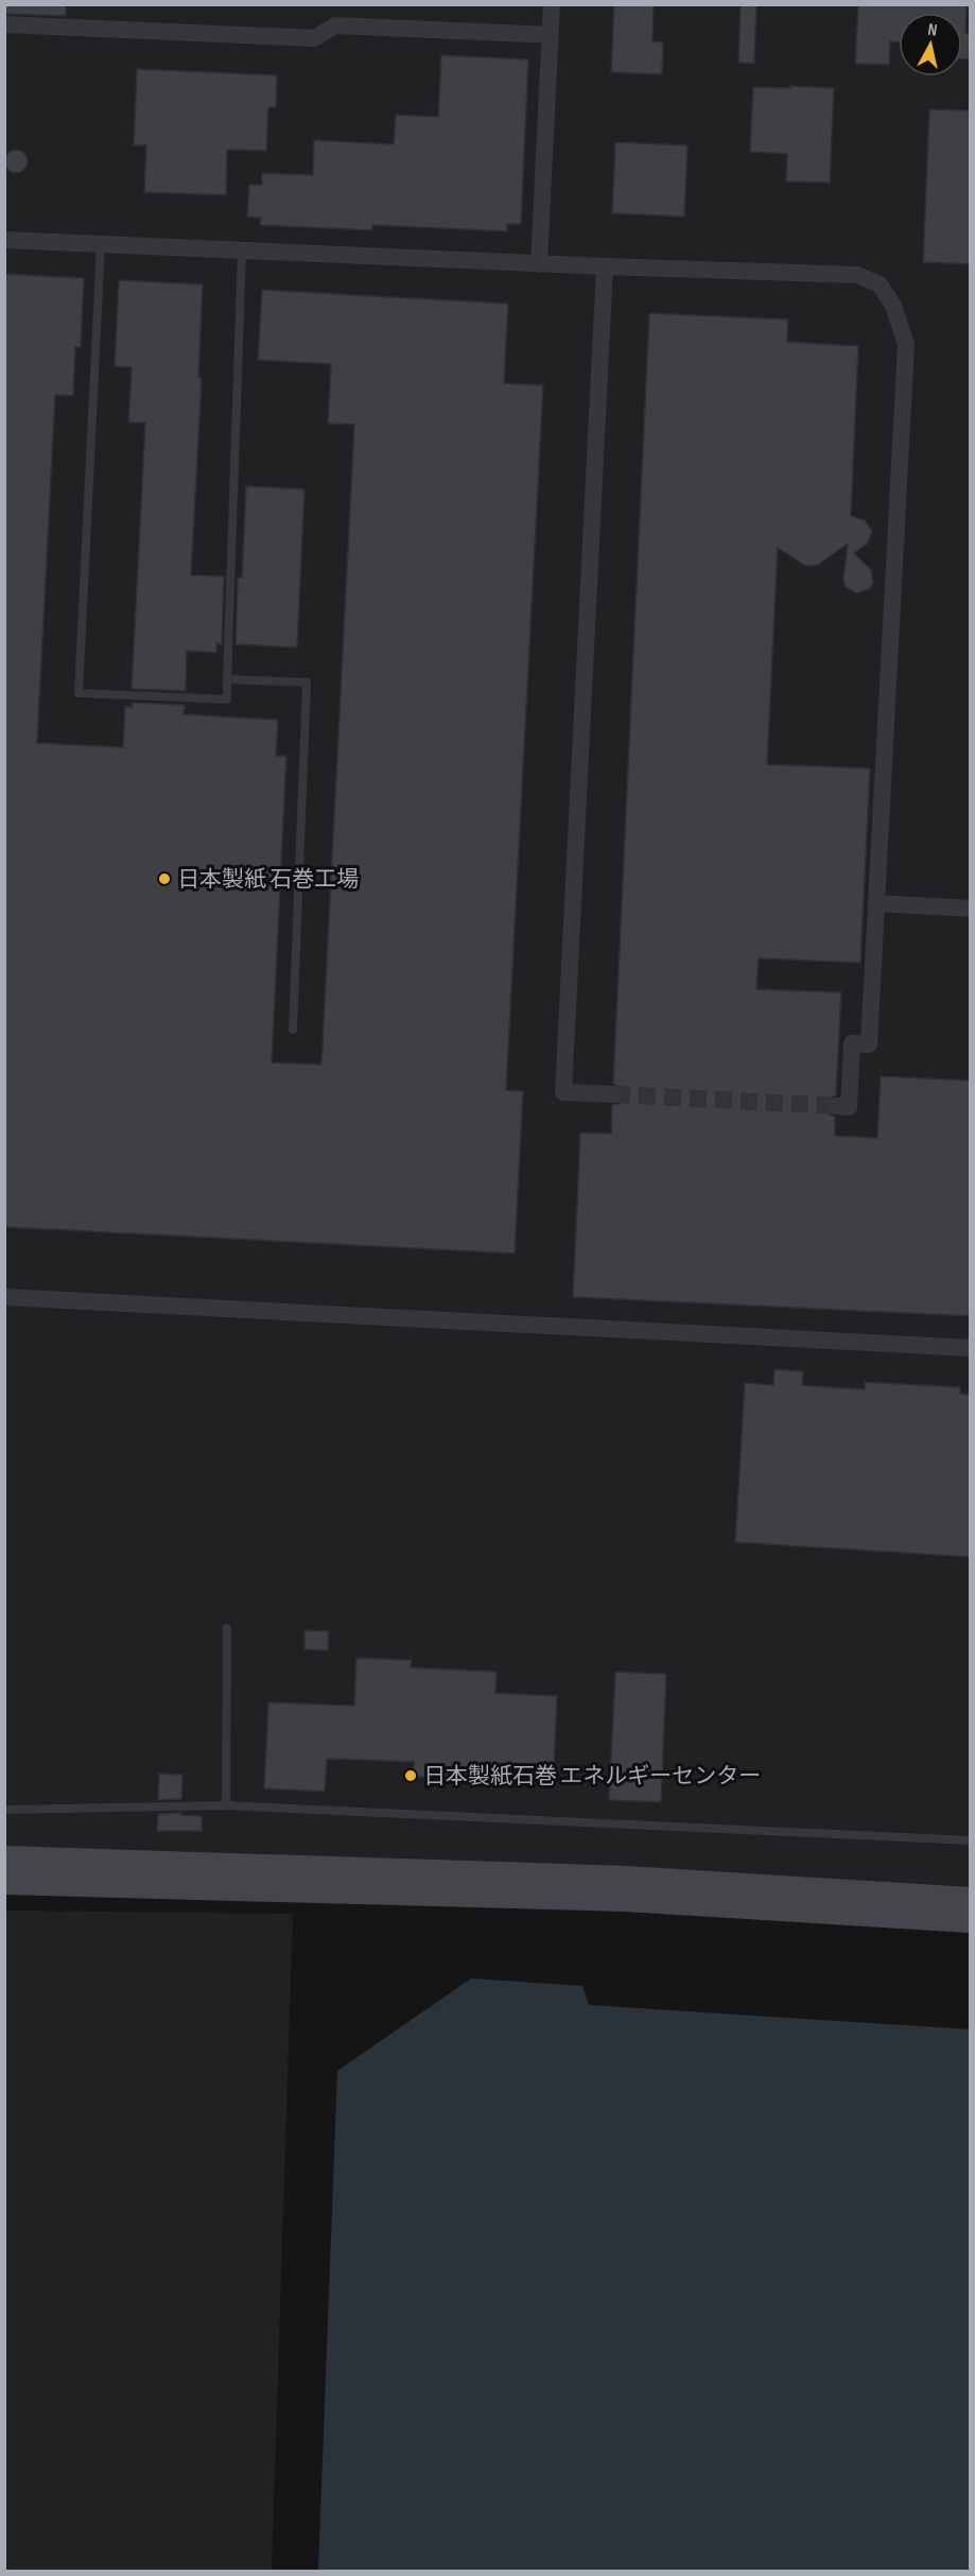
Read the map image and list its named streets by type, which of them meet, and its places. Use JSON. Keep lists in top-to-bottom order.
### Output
{
  "places": ["日本製紙 石巻工場", "日本製紙石巻 エネルギーセンター"],
  "north": "top"
}
